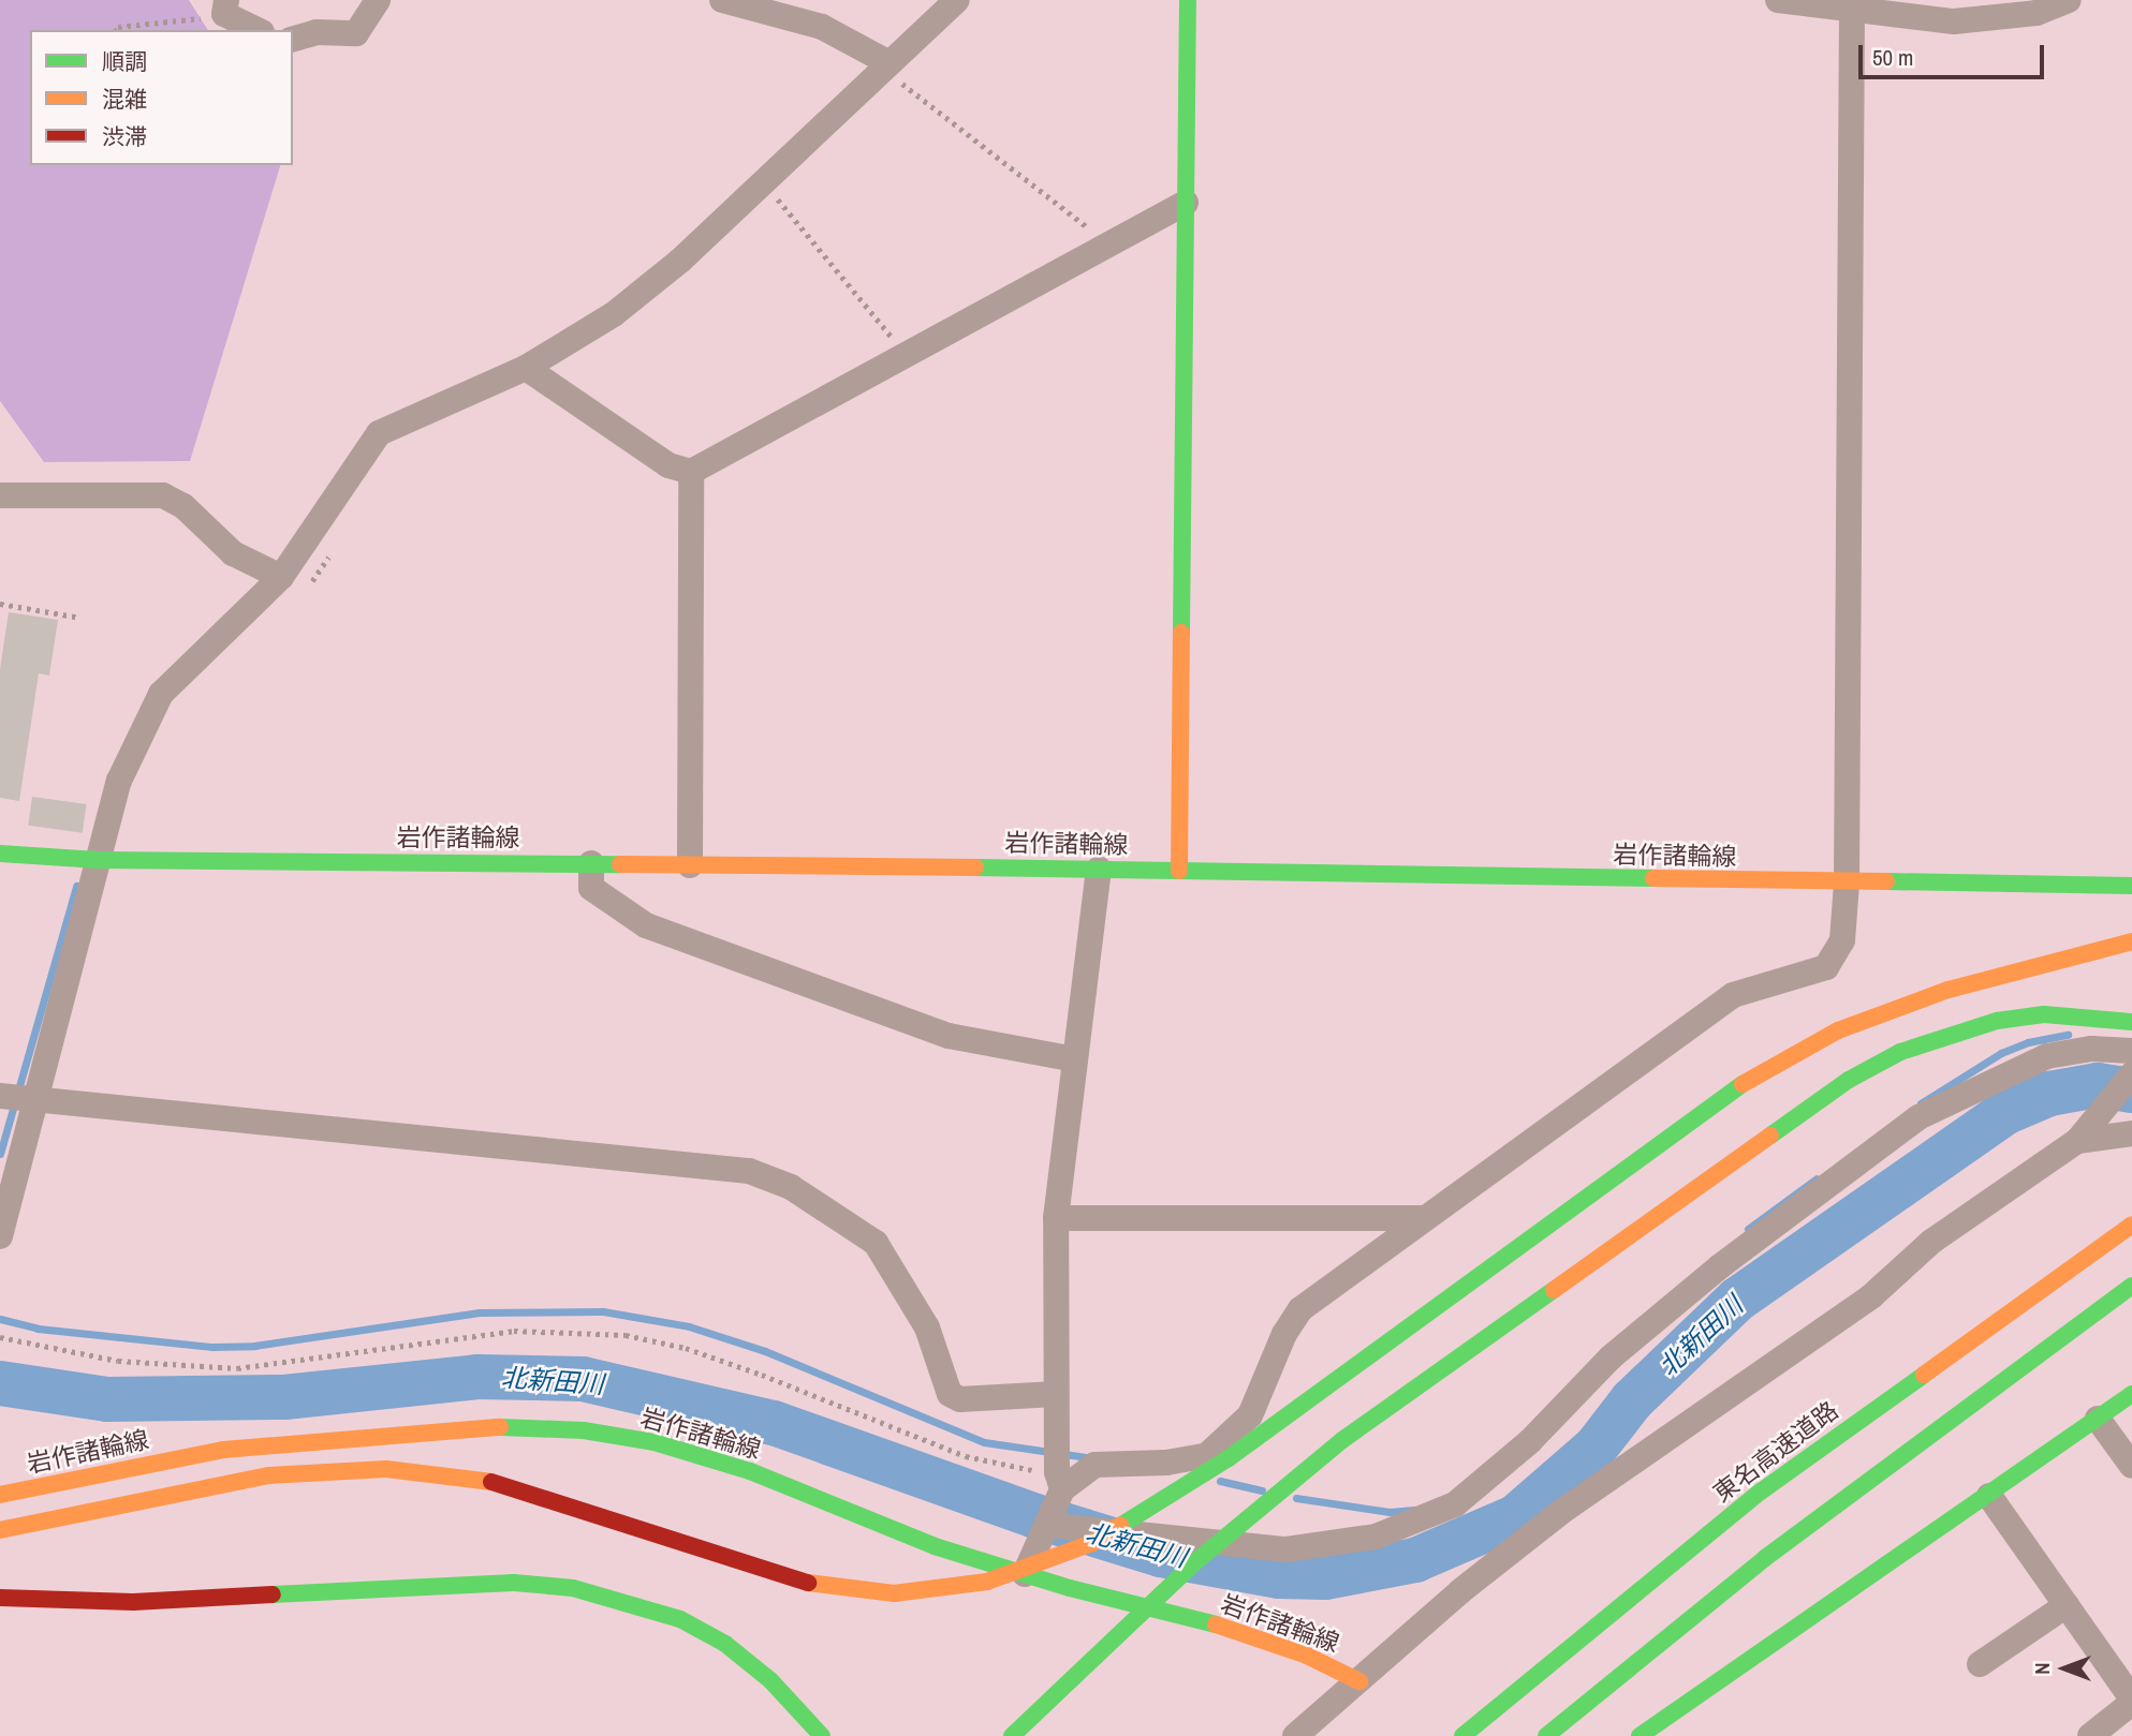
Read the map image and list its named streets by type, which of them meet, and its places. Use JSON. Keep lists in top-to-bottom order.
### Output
{
  "streets": {
    "main road": ["岩作諸輪線", "東名高速道路"]
  },
  "water": ["北新田川"],
  "legend": ["順調", "混雑", "渋滞"],
  "scale_bar": "50 m",
  "north": "left"
}
